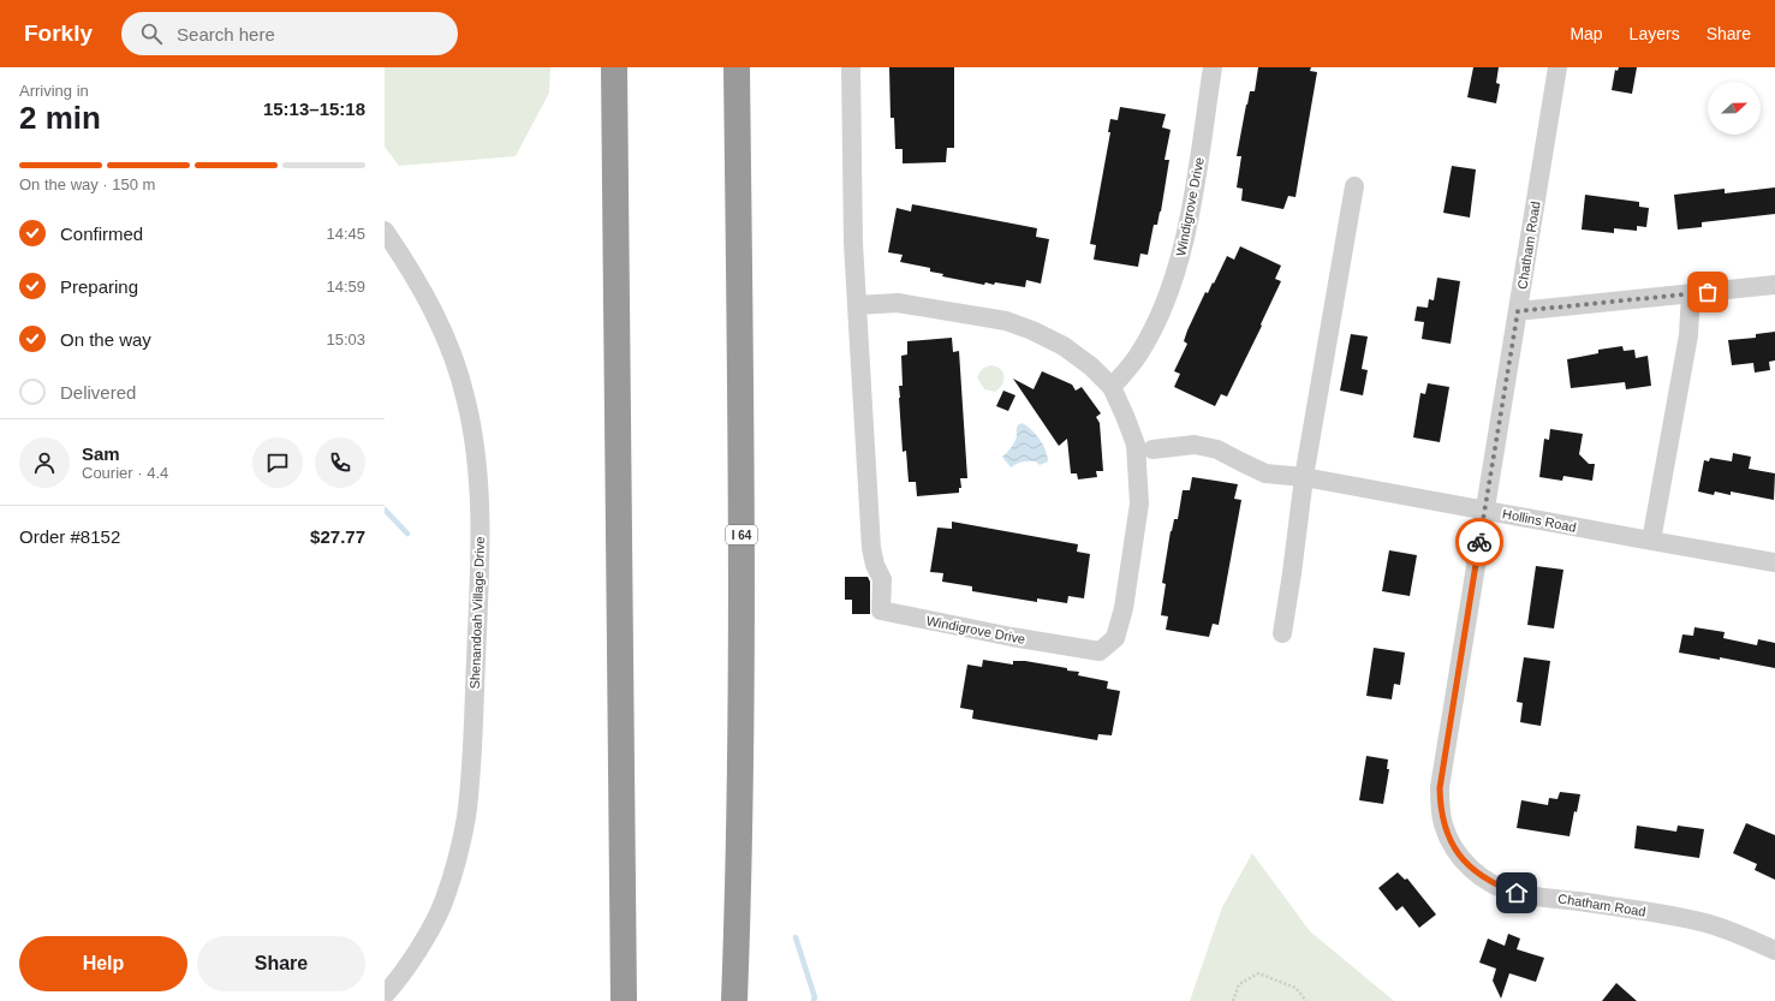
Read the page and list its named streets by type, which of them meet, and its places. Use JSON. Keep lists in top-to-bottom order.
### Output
{
  "streets": {
    "highway": ["I 64"],
    "street": [
      "Windigrove Drive",
      "Chatham Road",
      "Hollins Road",
      "Shenandoah Village Drive"
    ]
  },
  "crossings": [
    ["Chatham Road", "Hollins Road"]
  ],
  "north": "right",
  "page": {
    "header": "Forkly",
    "search": "Search here",
    "nav": ["Map", "Layers", "Share"],
    "heading": ["2 min", "Arriving in", "15:13–15:18"],
    "panel": [
      "Sam",
      "Courier · 4.4",
      "Order #8152",
      "$27.77"
    ],
    "bar": "On the way · 150 m",
    "list": [
      ["Confirmed", "14:45"],
      ["Preparing", "14:59"],
      ["On the way", "15:03"],
      "Delivered"
    ],
    "buttons": ["Help", "Share"]
  }
}
